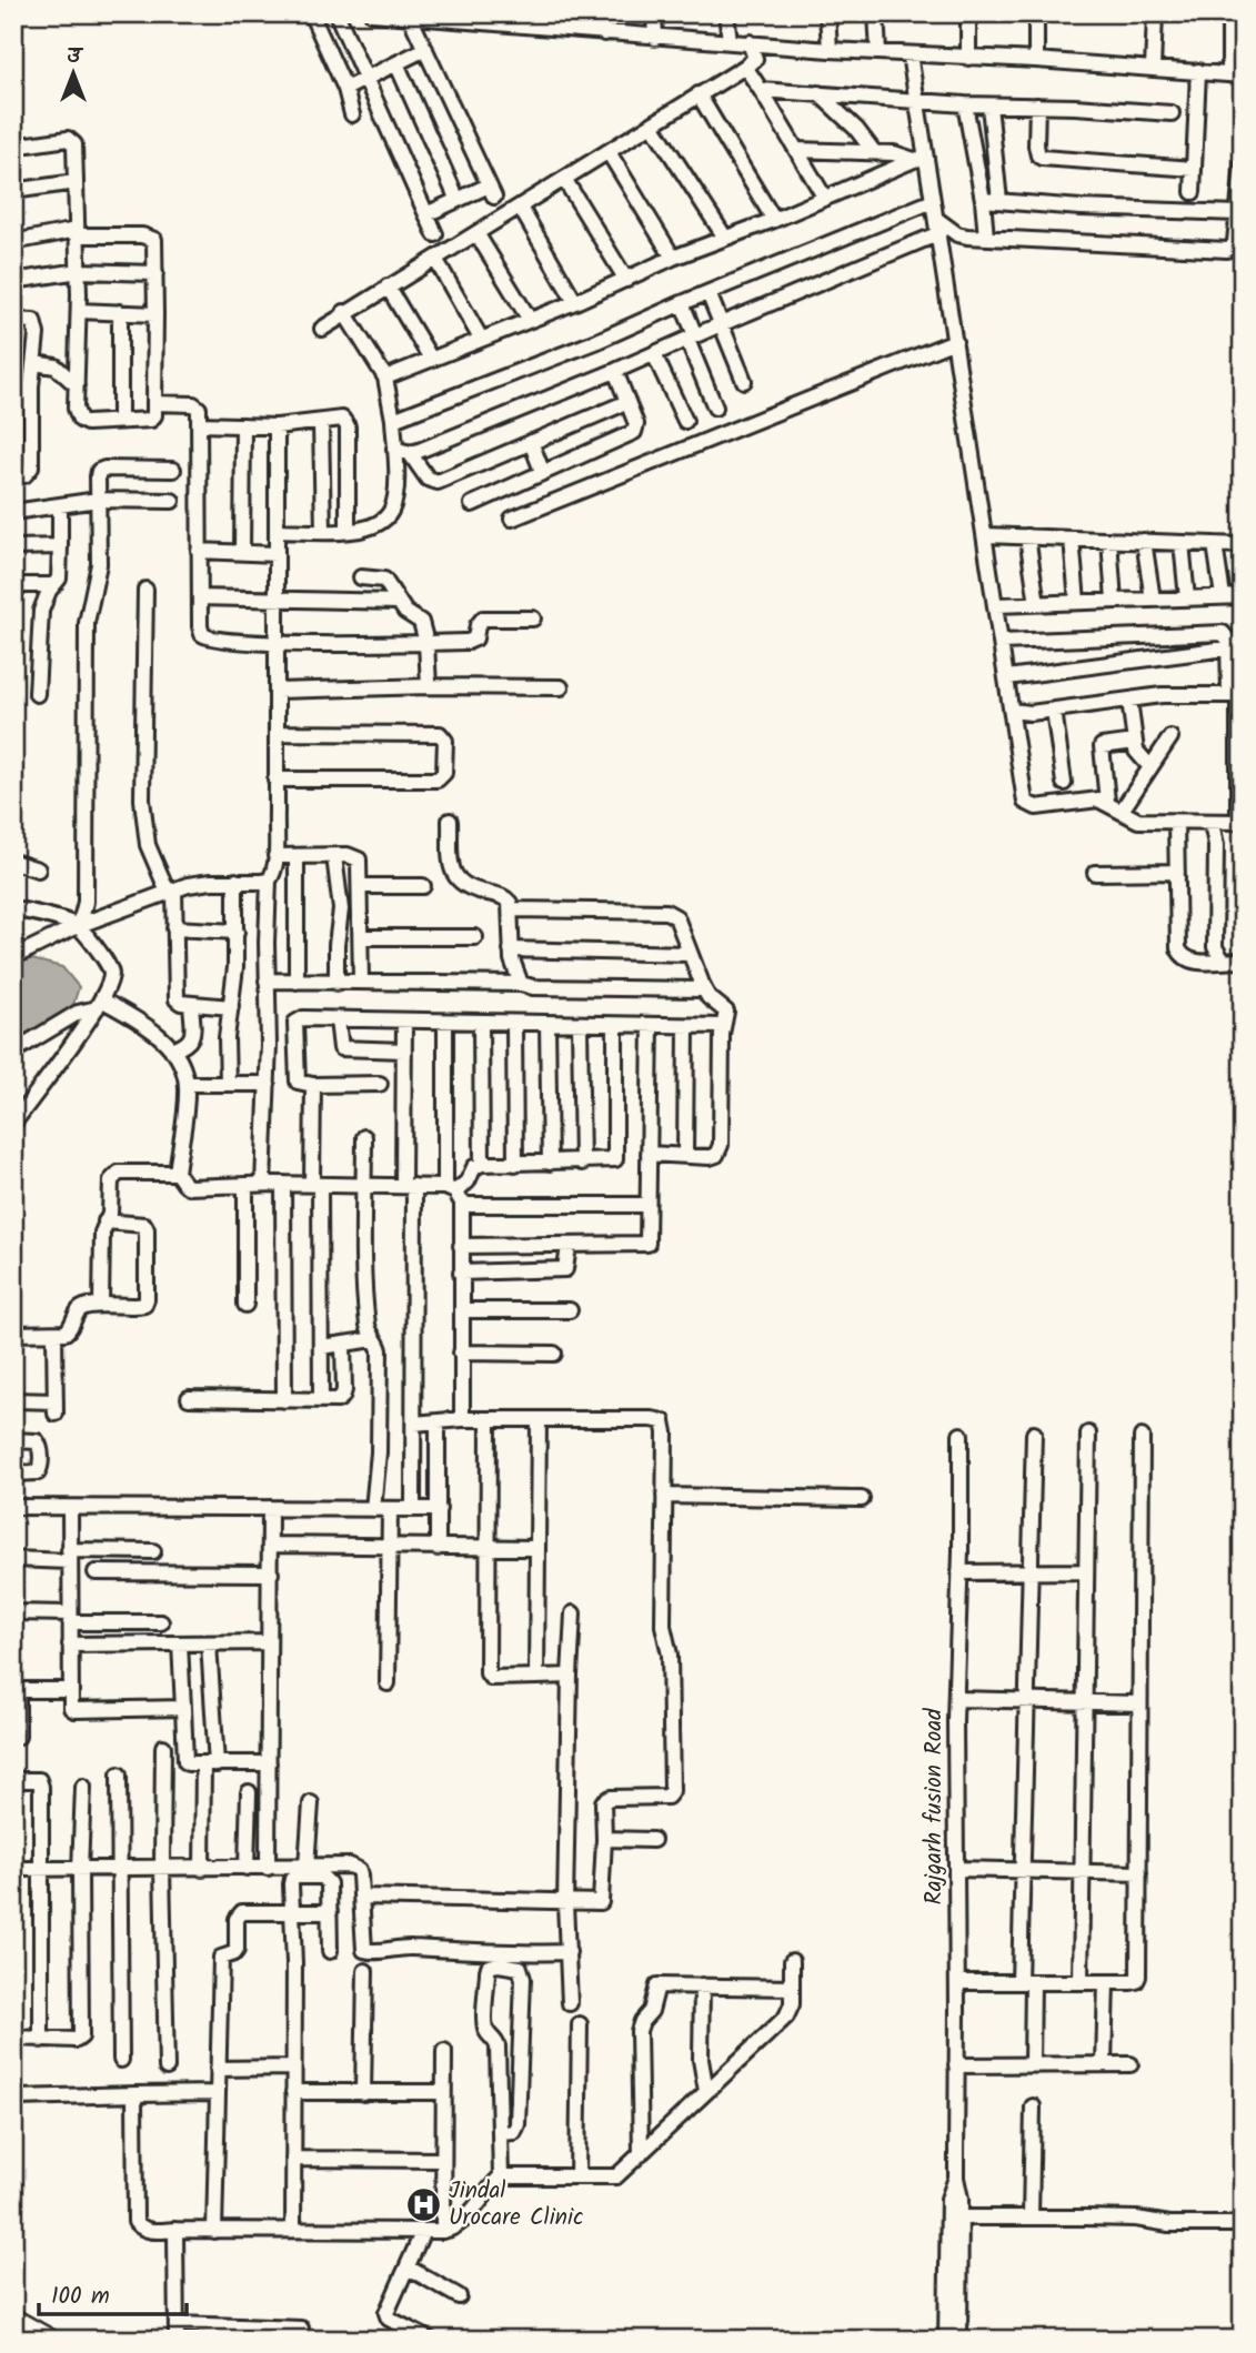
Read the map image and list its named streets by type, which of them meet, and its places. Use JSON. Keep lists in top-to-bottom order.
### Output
{
  "streets": {
    "street": ["Rajgarh fusion Road"]
  },
  "places": {
    "hospital": ["Jindal Urocare Clinic"]
  },
  "scale_bar": "100 m",
  "north": "top"
}
